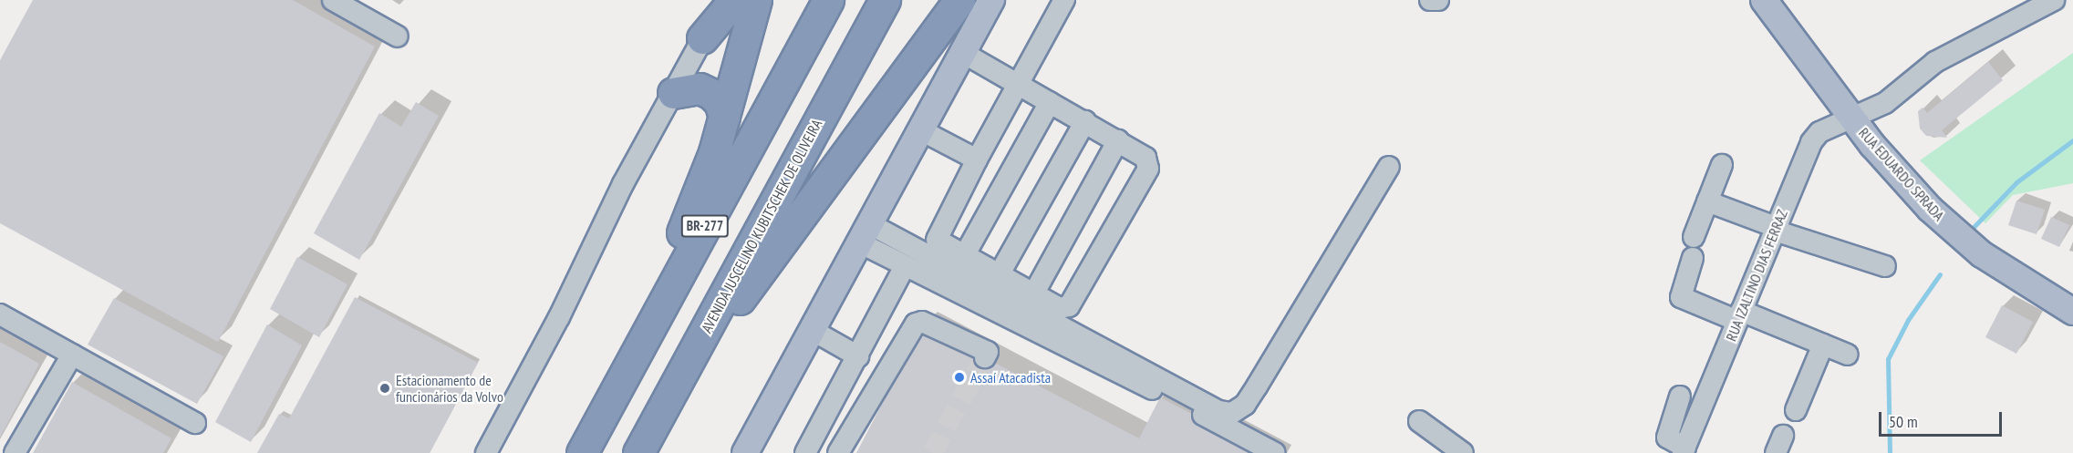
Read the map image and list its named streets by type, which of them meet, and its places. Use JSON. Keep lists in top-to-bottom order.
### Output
{
  "streets": {
    "highway": ["BR-277", "AVENIDA JUSCELINO KUBITSCHEK DE OLIVEIRA"],
    "main road": ["RUA EDUARDO SPRADA"],
    "street": ["RUA IZALTINO DIAS FERRAZ"]
  },
  "crossings": [
    ["RUA EDUARDO SPRADA", "RUA IZALTINO DIAS FERRAZ"]
  ],
  "places": ["Assaí Atacadista", "Estacionamento de funcionários da Volvo"],
  "scale_bar": "50 m"
}
